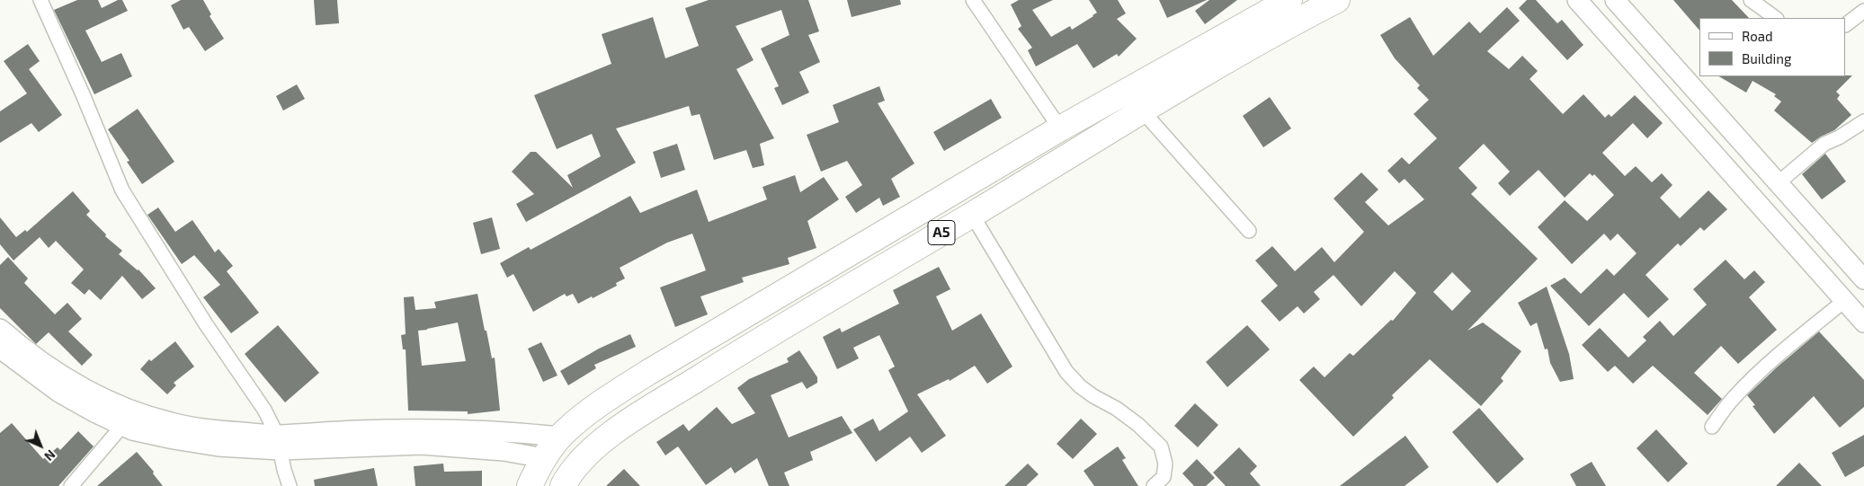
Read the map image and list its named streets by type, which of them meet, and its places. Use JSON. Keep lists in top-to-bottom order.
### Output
{
  "streets": {
    "highway": ["A5"]
  },
  "legend": ["Road", "Building"],
  "north": "bottom right"
}
